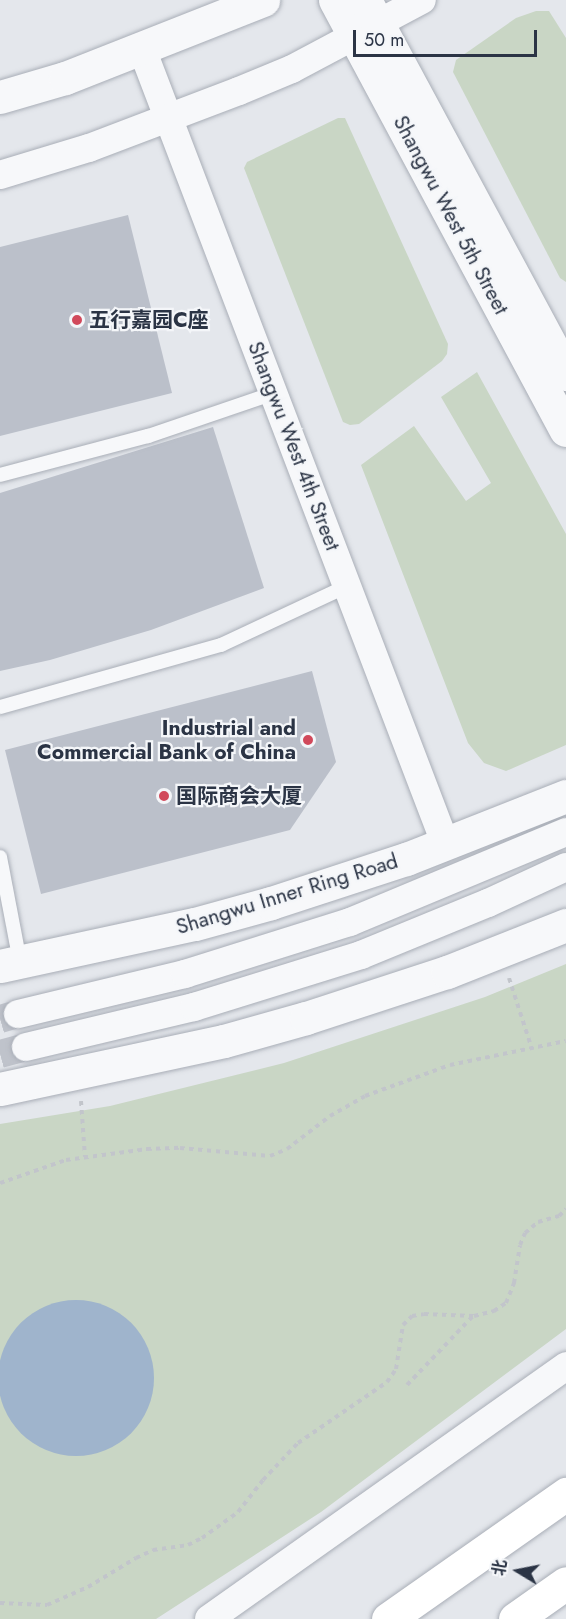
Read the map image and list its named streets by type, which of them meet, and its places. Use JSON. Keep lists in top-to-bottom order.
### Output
{
  "streets": {
    "street": ["Shangwu West 5th Street", "Shangwu West 4th Street", "Shangwu Inner Ring Road"]
  },
  "crossings": [
    ["Shangwu West 4th Street", "Shangwu Inner Ring Road"]
  ],
  "places": ["五行嘉园C座", "Industrial and Commercial Bank of China", "国际商会大厦"],
  "scale_bar": "50 m",
  "north": "left"
}
